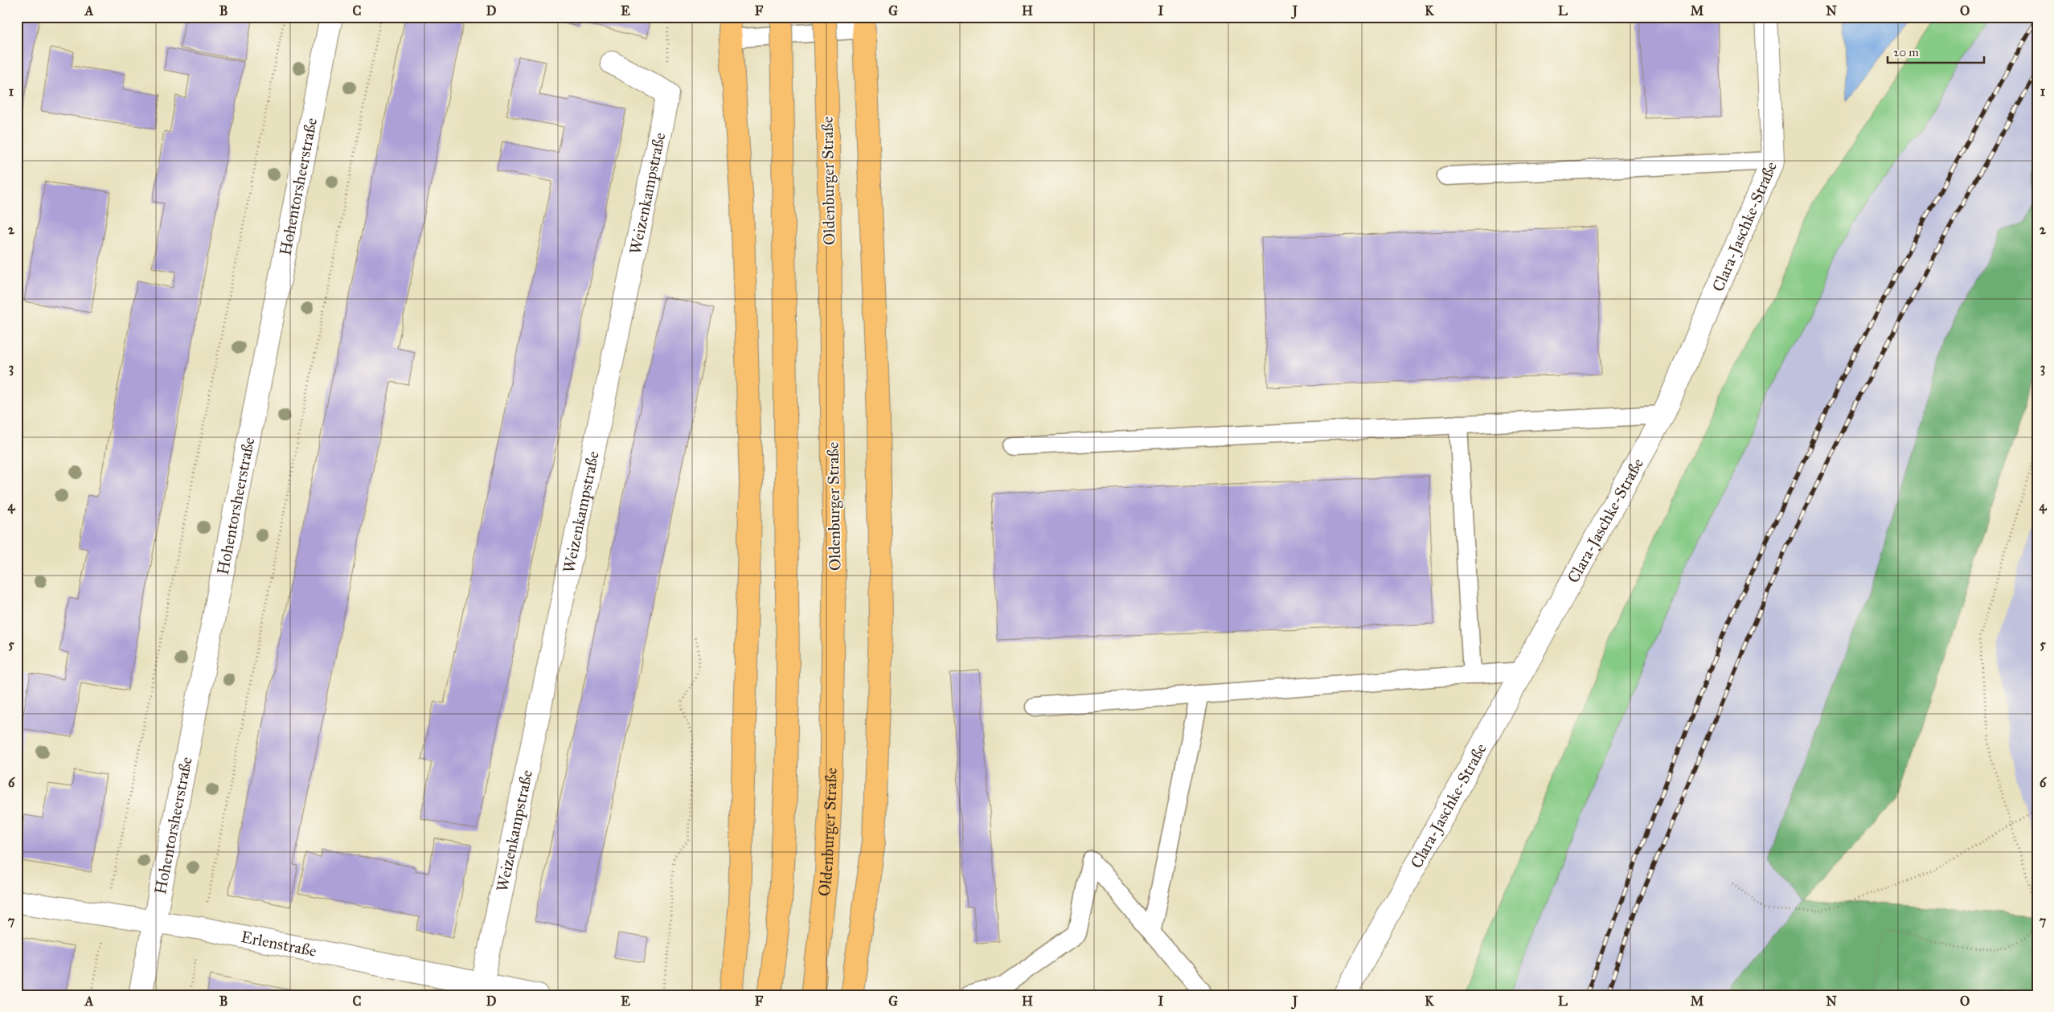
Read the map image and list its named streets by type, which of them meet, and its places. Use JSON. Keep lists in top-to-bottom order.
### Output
{
  "streets": {
    "highway": ["Oldenburger Straße"],
    "street": [
      "Hohentorsheerstraße",
      "Weizenkampstraße",
      "Clara-Jaschke-Straße",
      "Erlenstraße"
    ]
  },
  "crossings": [
    ["Hohentorsheerstraße", "Erlenstraße"],
    ["Weizenkampstraße", "Erlenstraße"]
  ],
  "scale_bar": "20 m",
  "grid": {
    "columns": [
      "A",
      "B",
      "C",
      "D",
      "E",
      "F",
      "G",
      "H",
      "I",
      "J",
      "K",
      "L",
      "M",
      "N",
      "O"
    ],
    "rows": [
      "1",
      "2",
      "3",
      "4",
      "5",
      "6",
      "7"
    ]
  }
}
